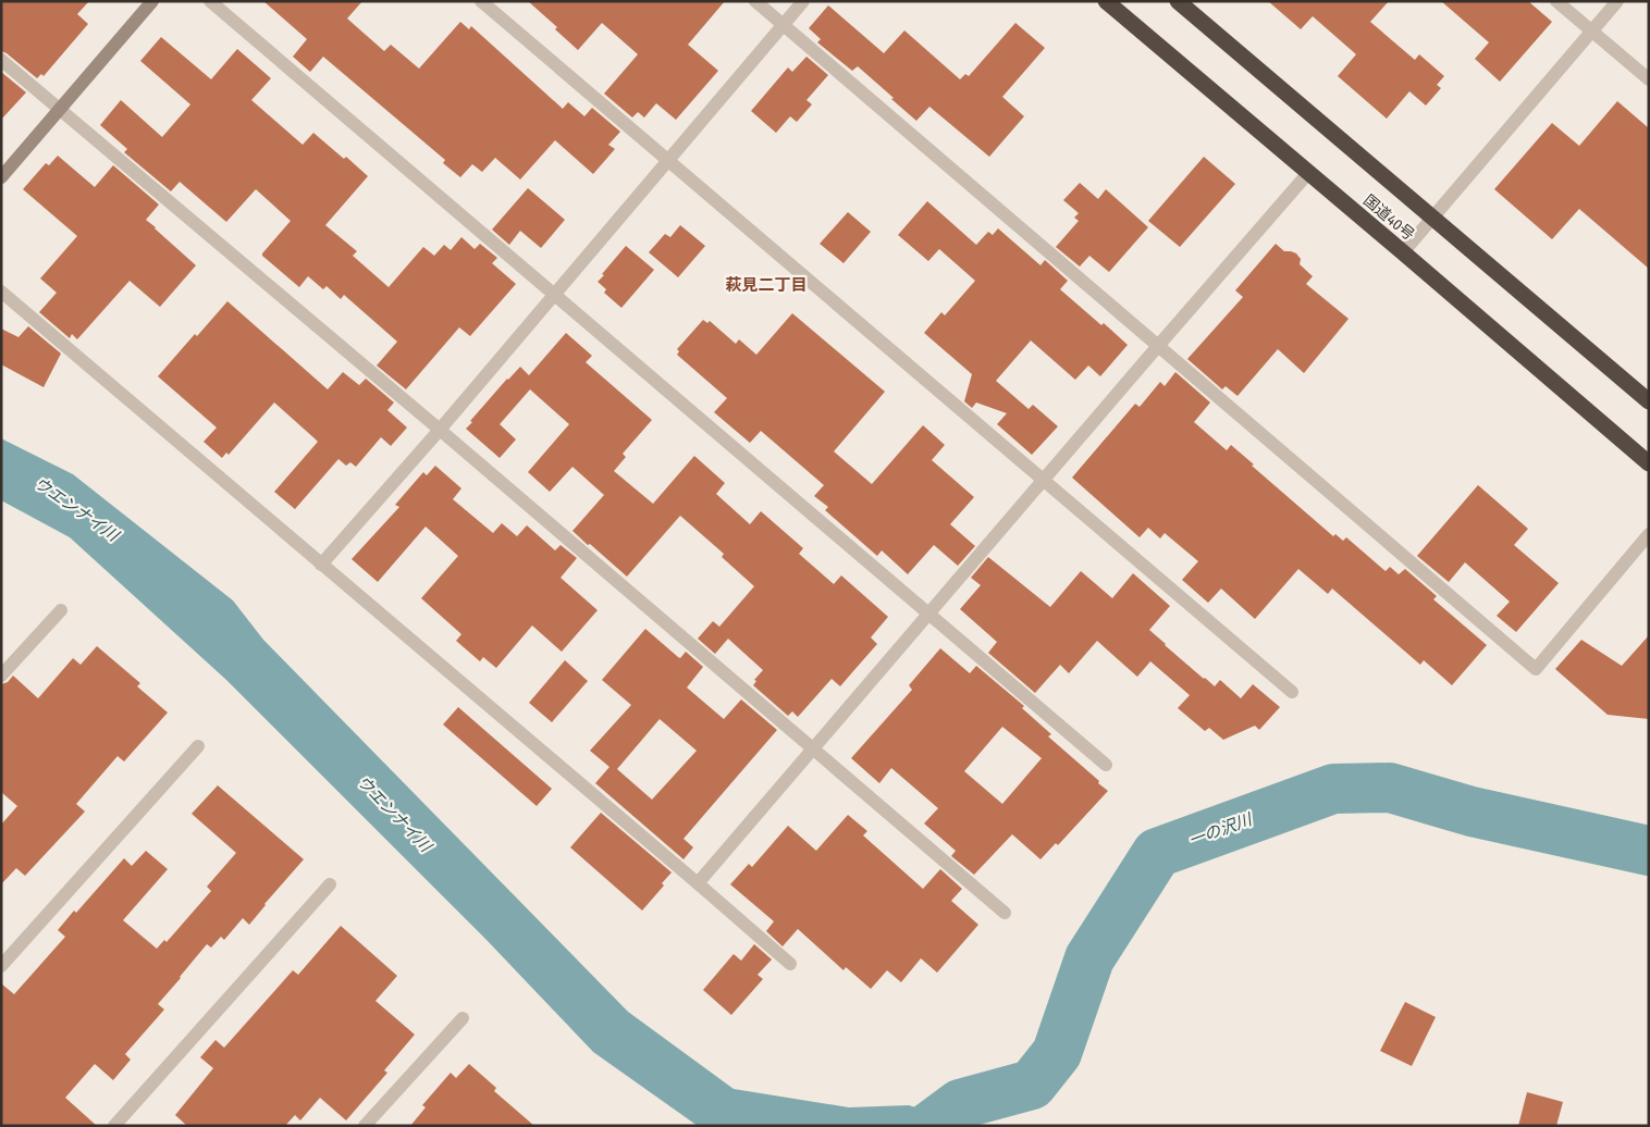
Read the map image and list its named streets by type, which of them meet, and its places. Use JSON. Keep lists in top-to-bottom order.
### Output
{
  "streets": {
    "highway": ["国道40号"]
  },
  "districts": ["萩見二丁目"],
  "water": ["ウエンナイ川", "一の沢川"]
}
